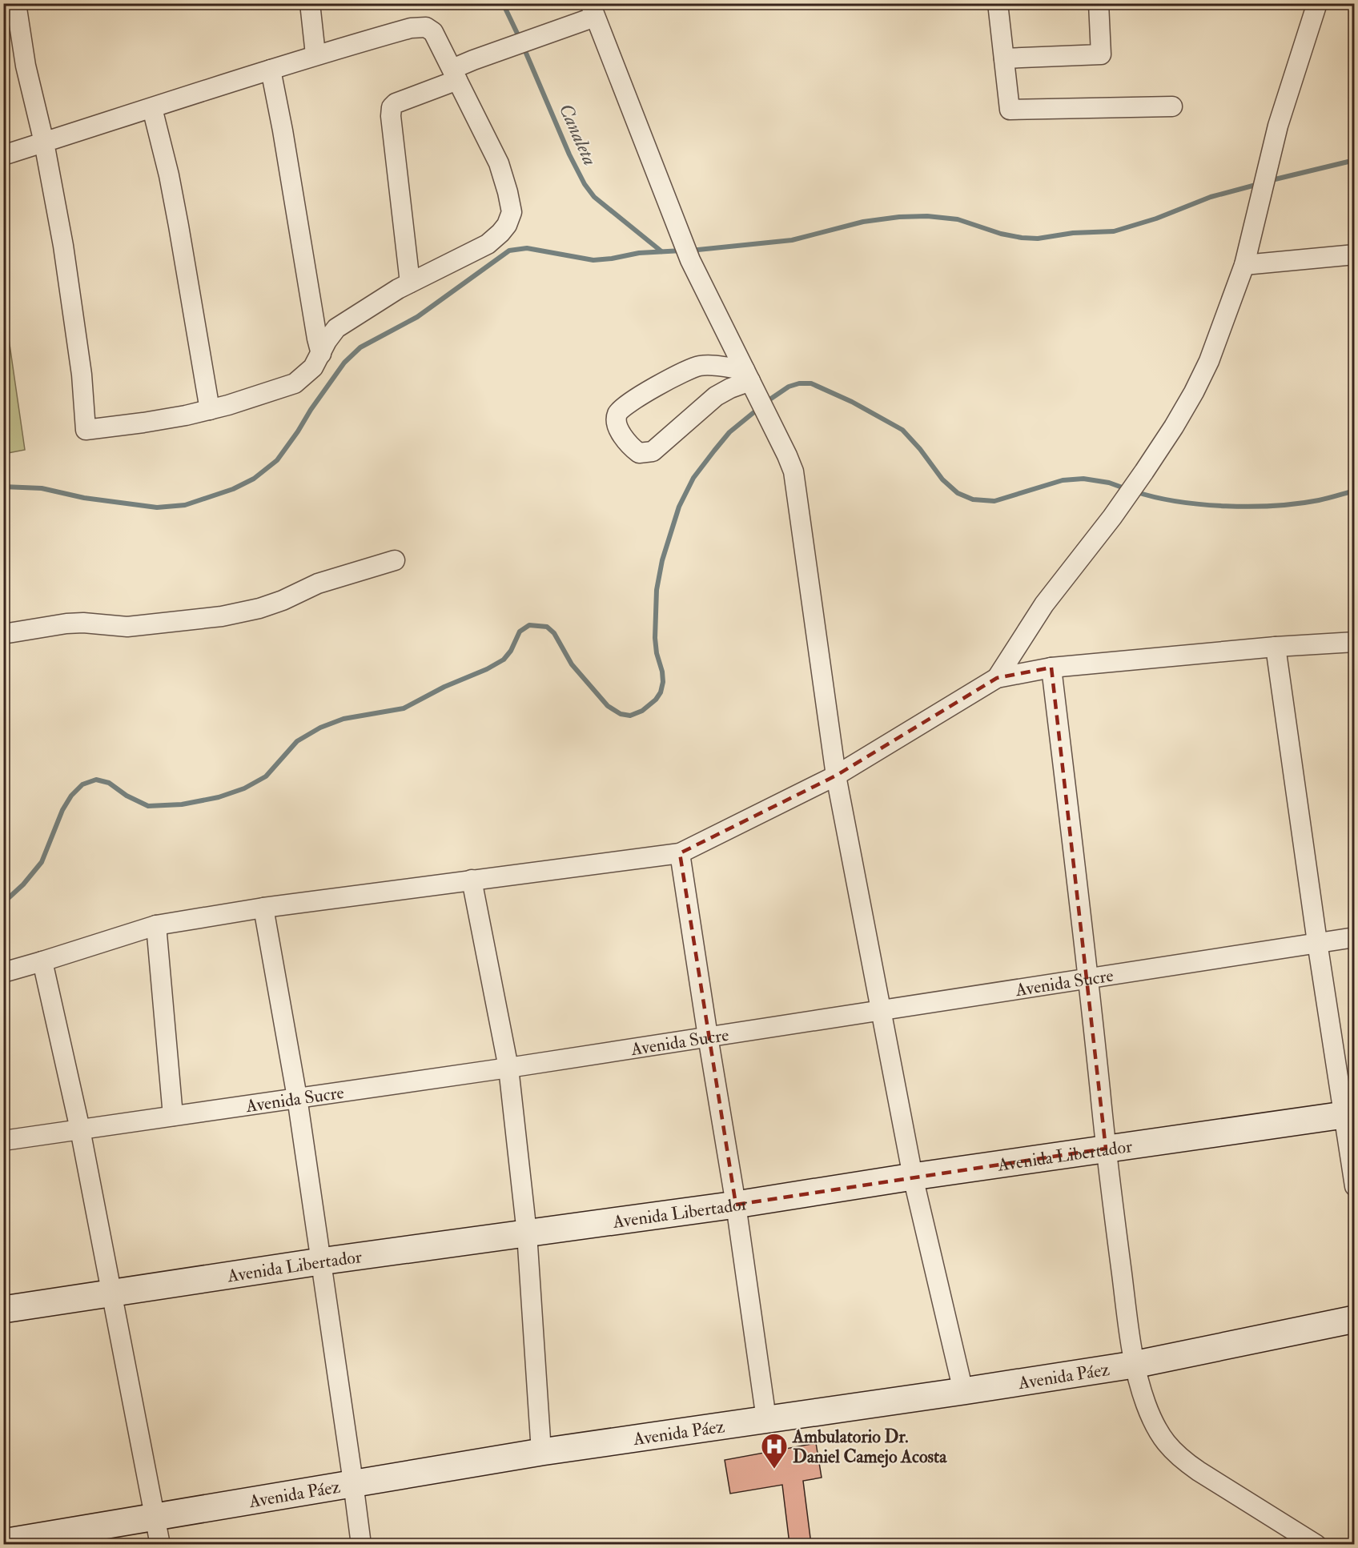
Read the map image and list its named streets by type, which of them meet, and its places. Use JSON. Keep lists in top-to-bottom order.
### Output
{
  "streets": {
    "main road": ["Avenida Libertador", "Avenida Páez"],
    "street": ["Avenida Sucre"]
  },
  "water": ["Canaleta"],
  "places": {
    "hospital": ["Ambulatorio Dr. Daniel Camejo Acosta"]
  }
}
